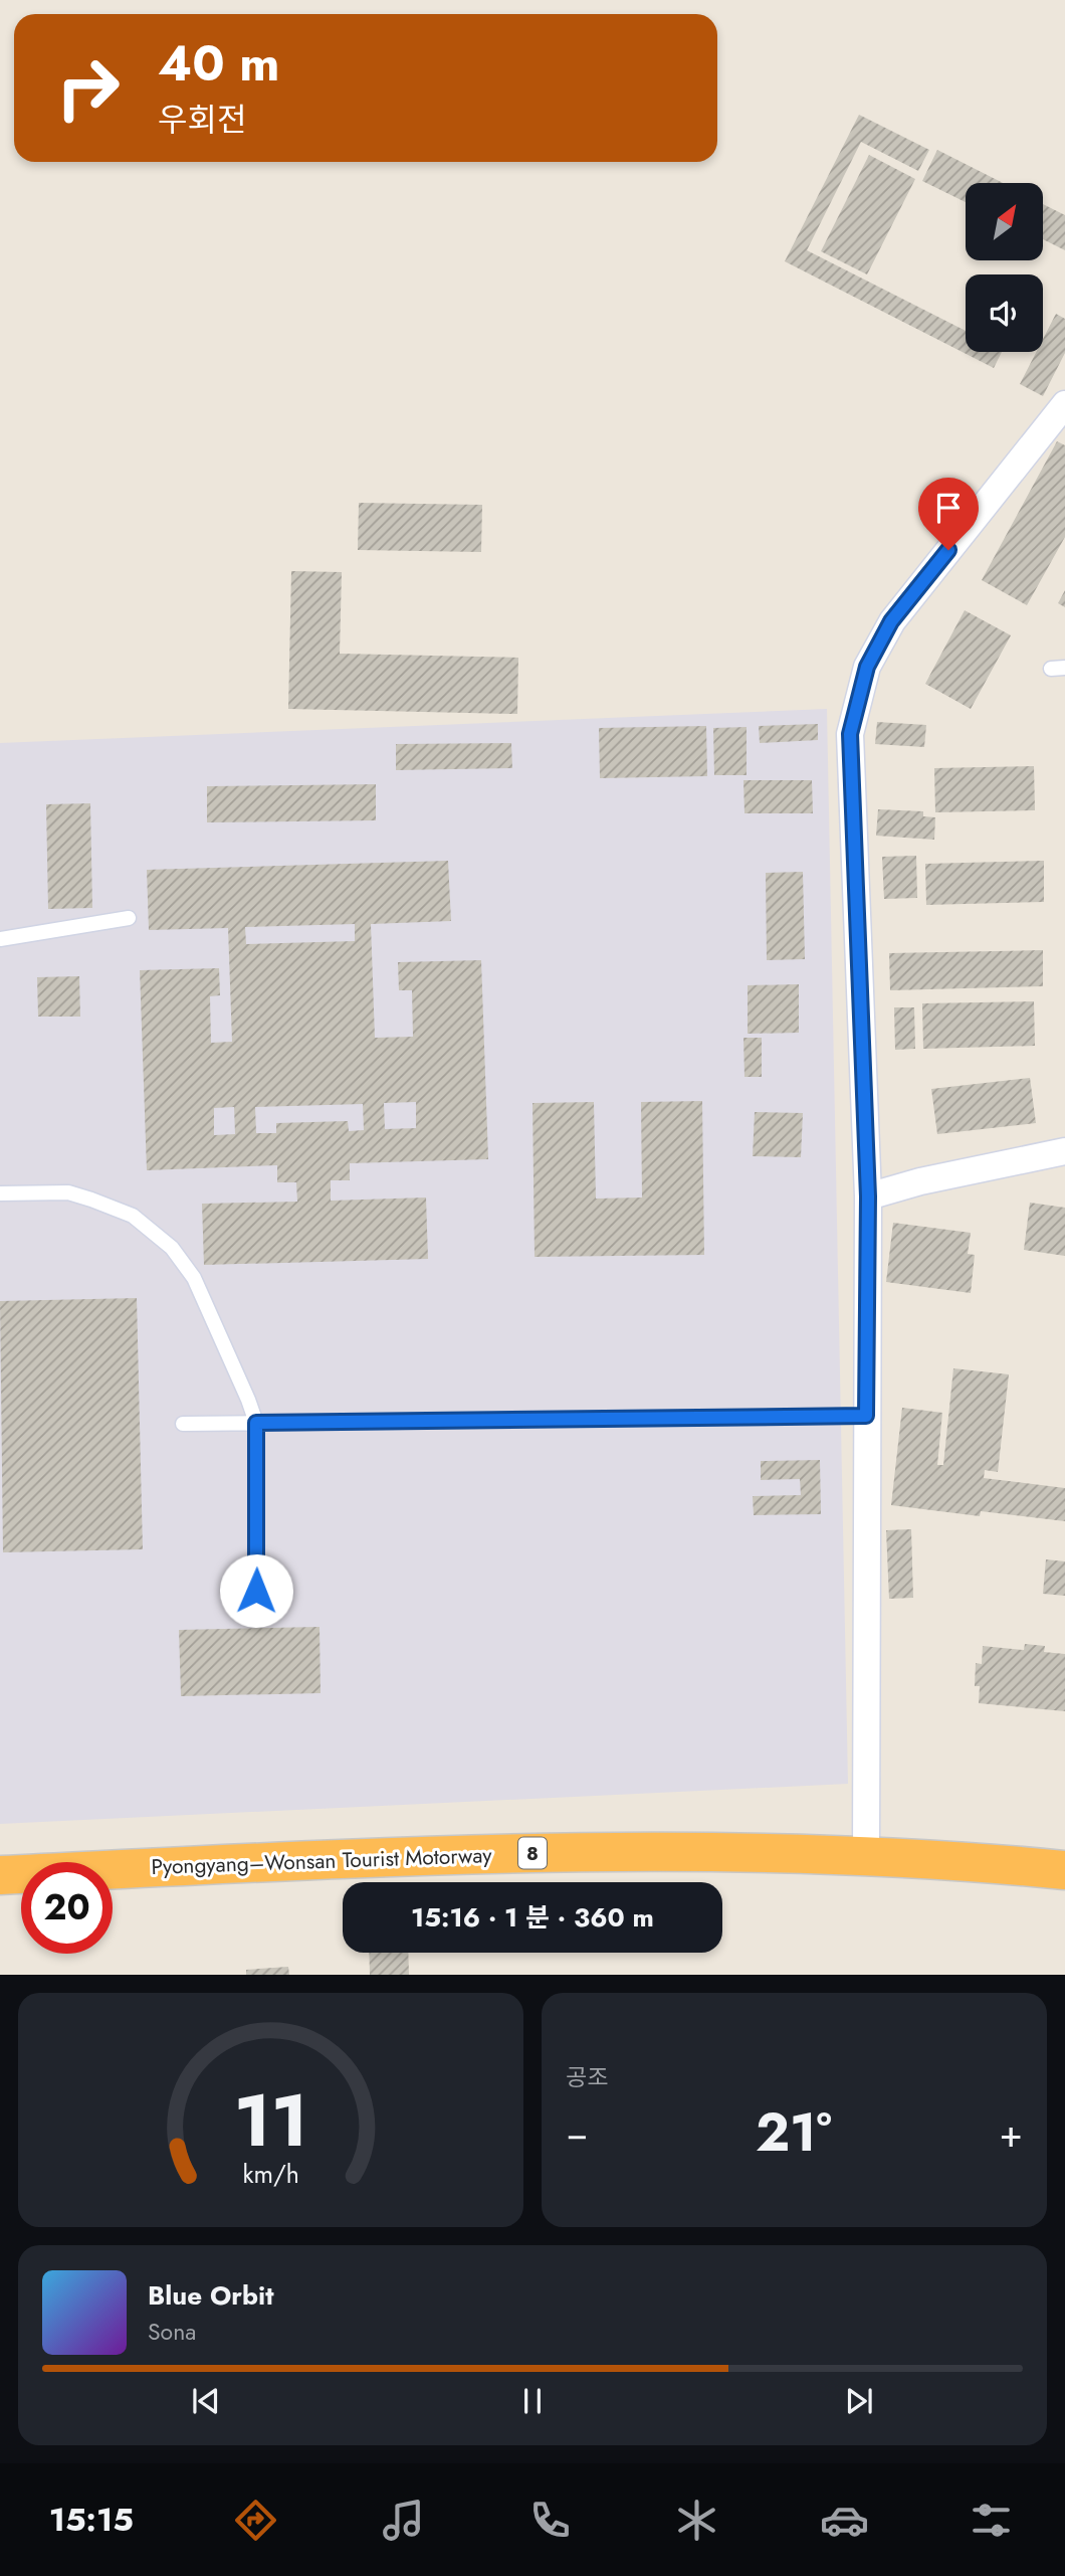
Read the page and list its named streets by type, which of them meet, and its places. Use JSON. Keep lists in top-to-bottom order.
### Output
{
  "streets": {
    "highway": ["8", "Pyongyang–Wonsan Tourist Motorway"]
  },
  "north": "top right",
  "page": {
    "turn": ["40 m", "우회전"],
    "limit": "20",
    "trip": "15:16 · 1 분 · 360 m",
    "tile": "공조",
    "heat": ["−", "21°", "+"],
    "song": ["Blue Orbit", "Sona"],
    "tabs": "15:15",
    "gauge": ["11", "km/h"]
  }
}
